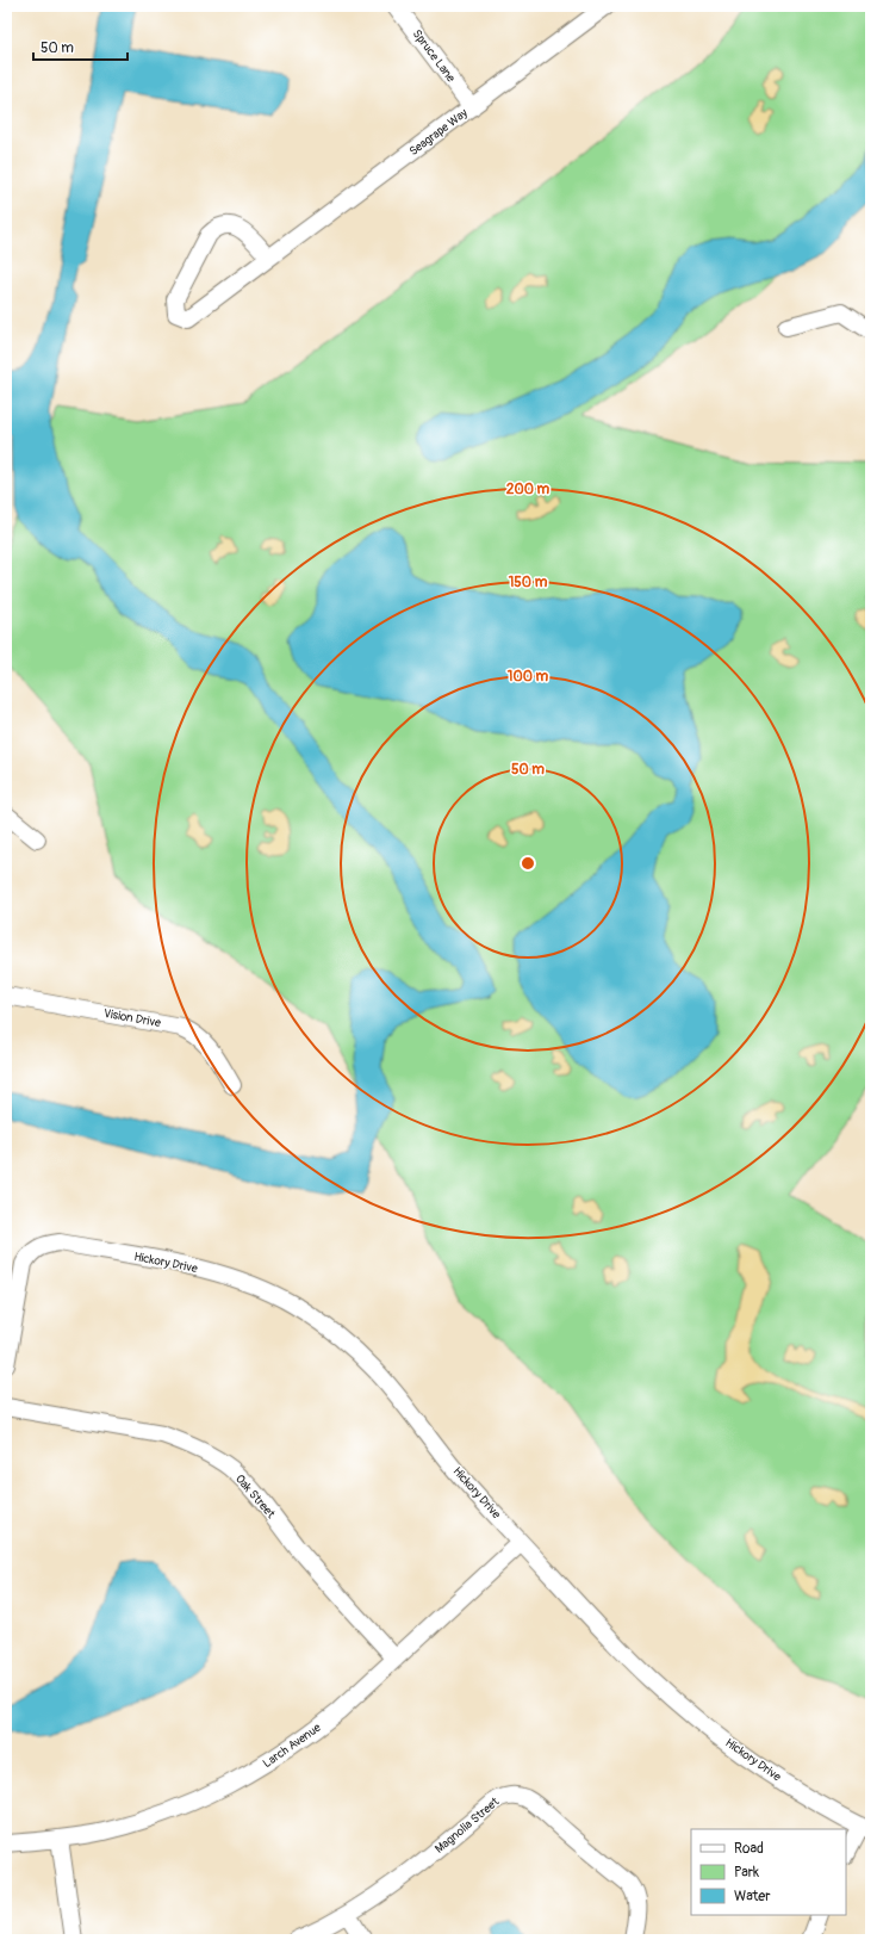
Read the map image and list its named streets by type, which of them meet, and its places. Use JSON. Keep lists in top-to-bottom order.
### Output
{
  "streets": {
    "street": [
      "Spruce Lane",
      "Seagrape Way",
      "Vision Drive",
      "Hickory Drive",
      "Oak Street",
      "Larch Avenue",
      "Magnolia Street"
    ]
  },
  "crossings": [
    ["Spruce Lane", "Seagrape Way"],
    ["Hickory Drive", "Larch Avenue"],
    ["Oak Street", "Larch Avenue"]
  ],
  "legend": ["Road", "Park", "Water"],
  "scale_bar": "50 m",
  "rings": [
    "200 m",
    "150 m",
    "100 m",
    "50 m"
  ]
}
